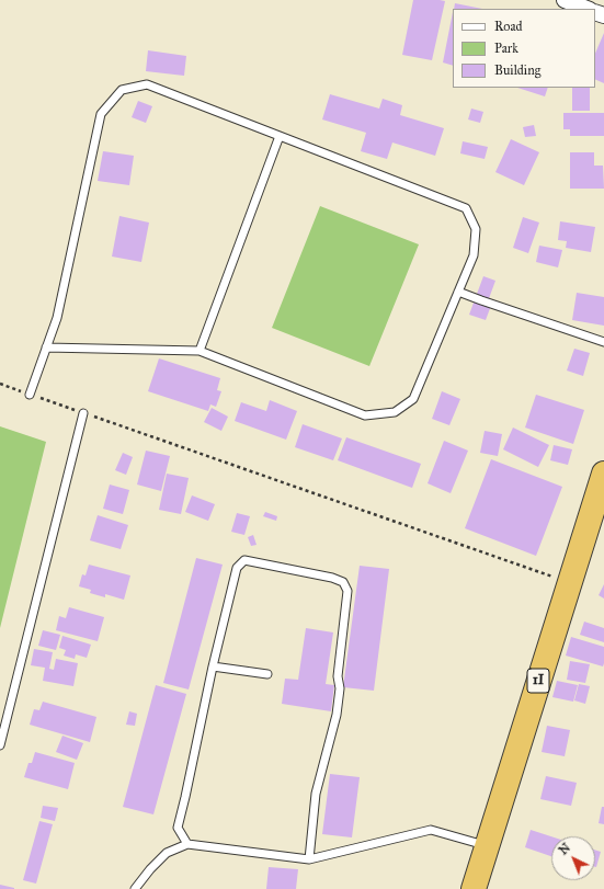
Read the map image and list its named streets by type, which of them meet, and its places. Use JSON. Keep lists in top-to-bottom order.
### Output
{
  "streets": {
    "highway": ["1I"]
  },
  "legend": ["Road", "Park", "Building"],
  "north": "top left"
}
